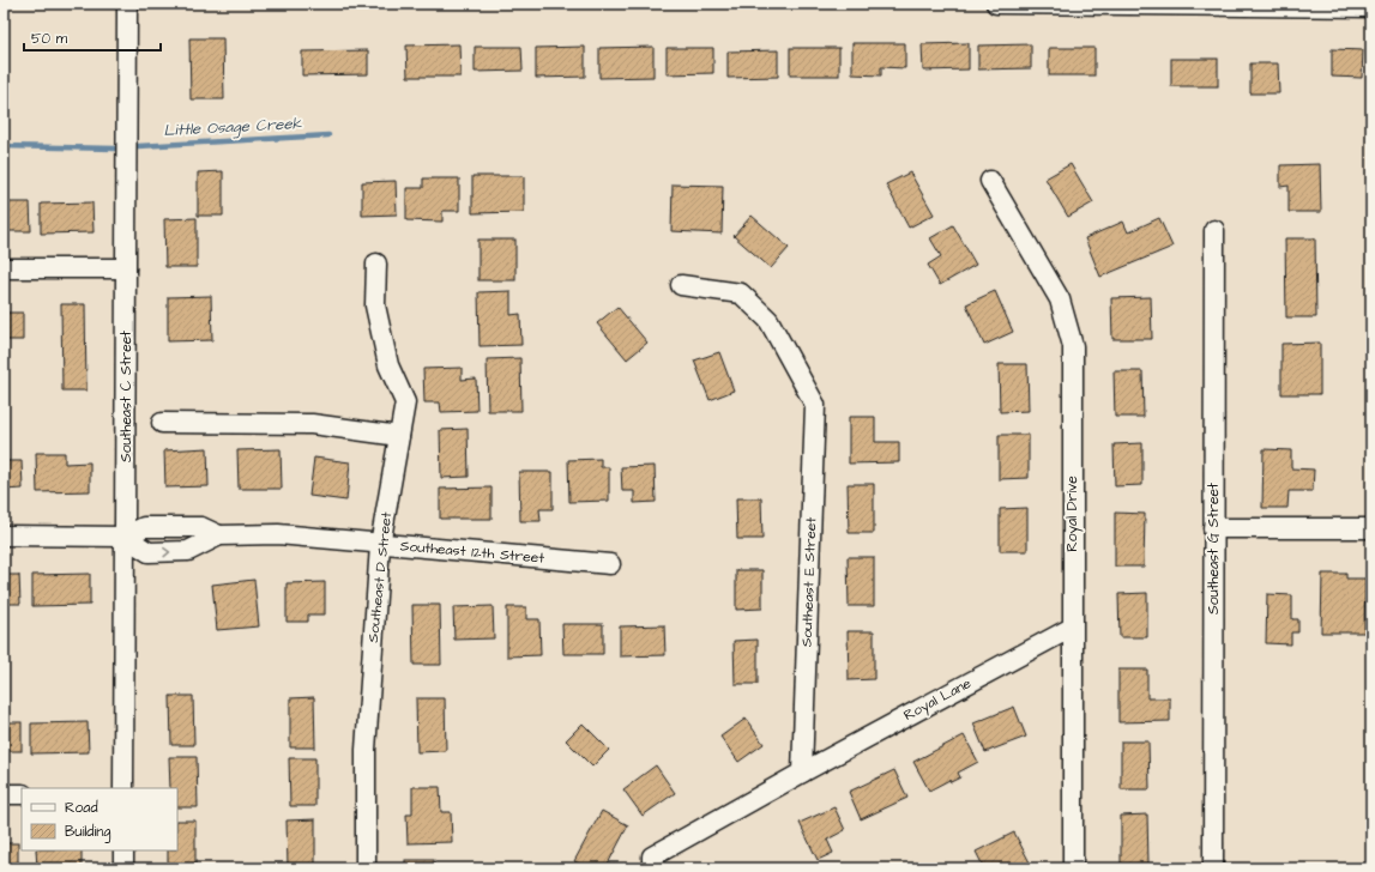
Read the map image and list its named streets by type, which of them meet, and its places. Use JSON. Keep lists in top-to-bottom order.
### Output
{
  "streets": {
    "street": [
      "Southeast C Street",
      "Royal Drive",
      "Southeast G Street",
      "Southeast 12th Street",
      "Southeast D Street",
      "Southeast E Street",
      "Royal Lane"
    ]
  },
  "crossings": [
    ["Southeast C Street", "Southeast 12th Street"],
    ["Royal Drive", "Royal Lane"],
    ["Southeast 12th Street", "Southeast D Street"],
    ["Southeast E Street", "Royal Lane"]
  ],
  "water": ["Little Osage Creek"],
  "legend": ["Road", "Building"],
  "scale_bar": "50 m"
}
